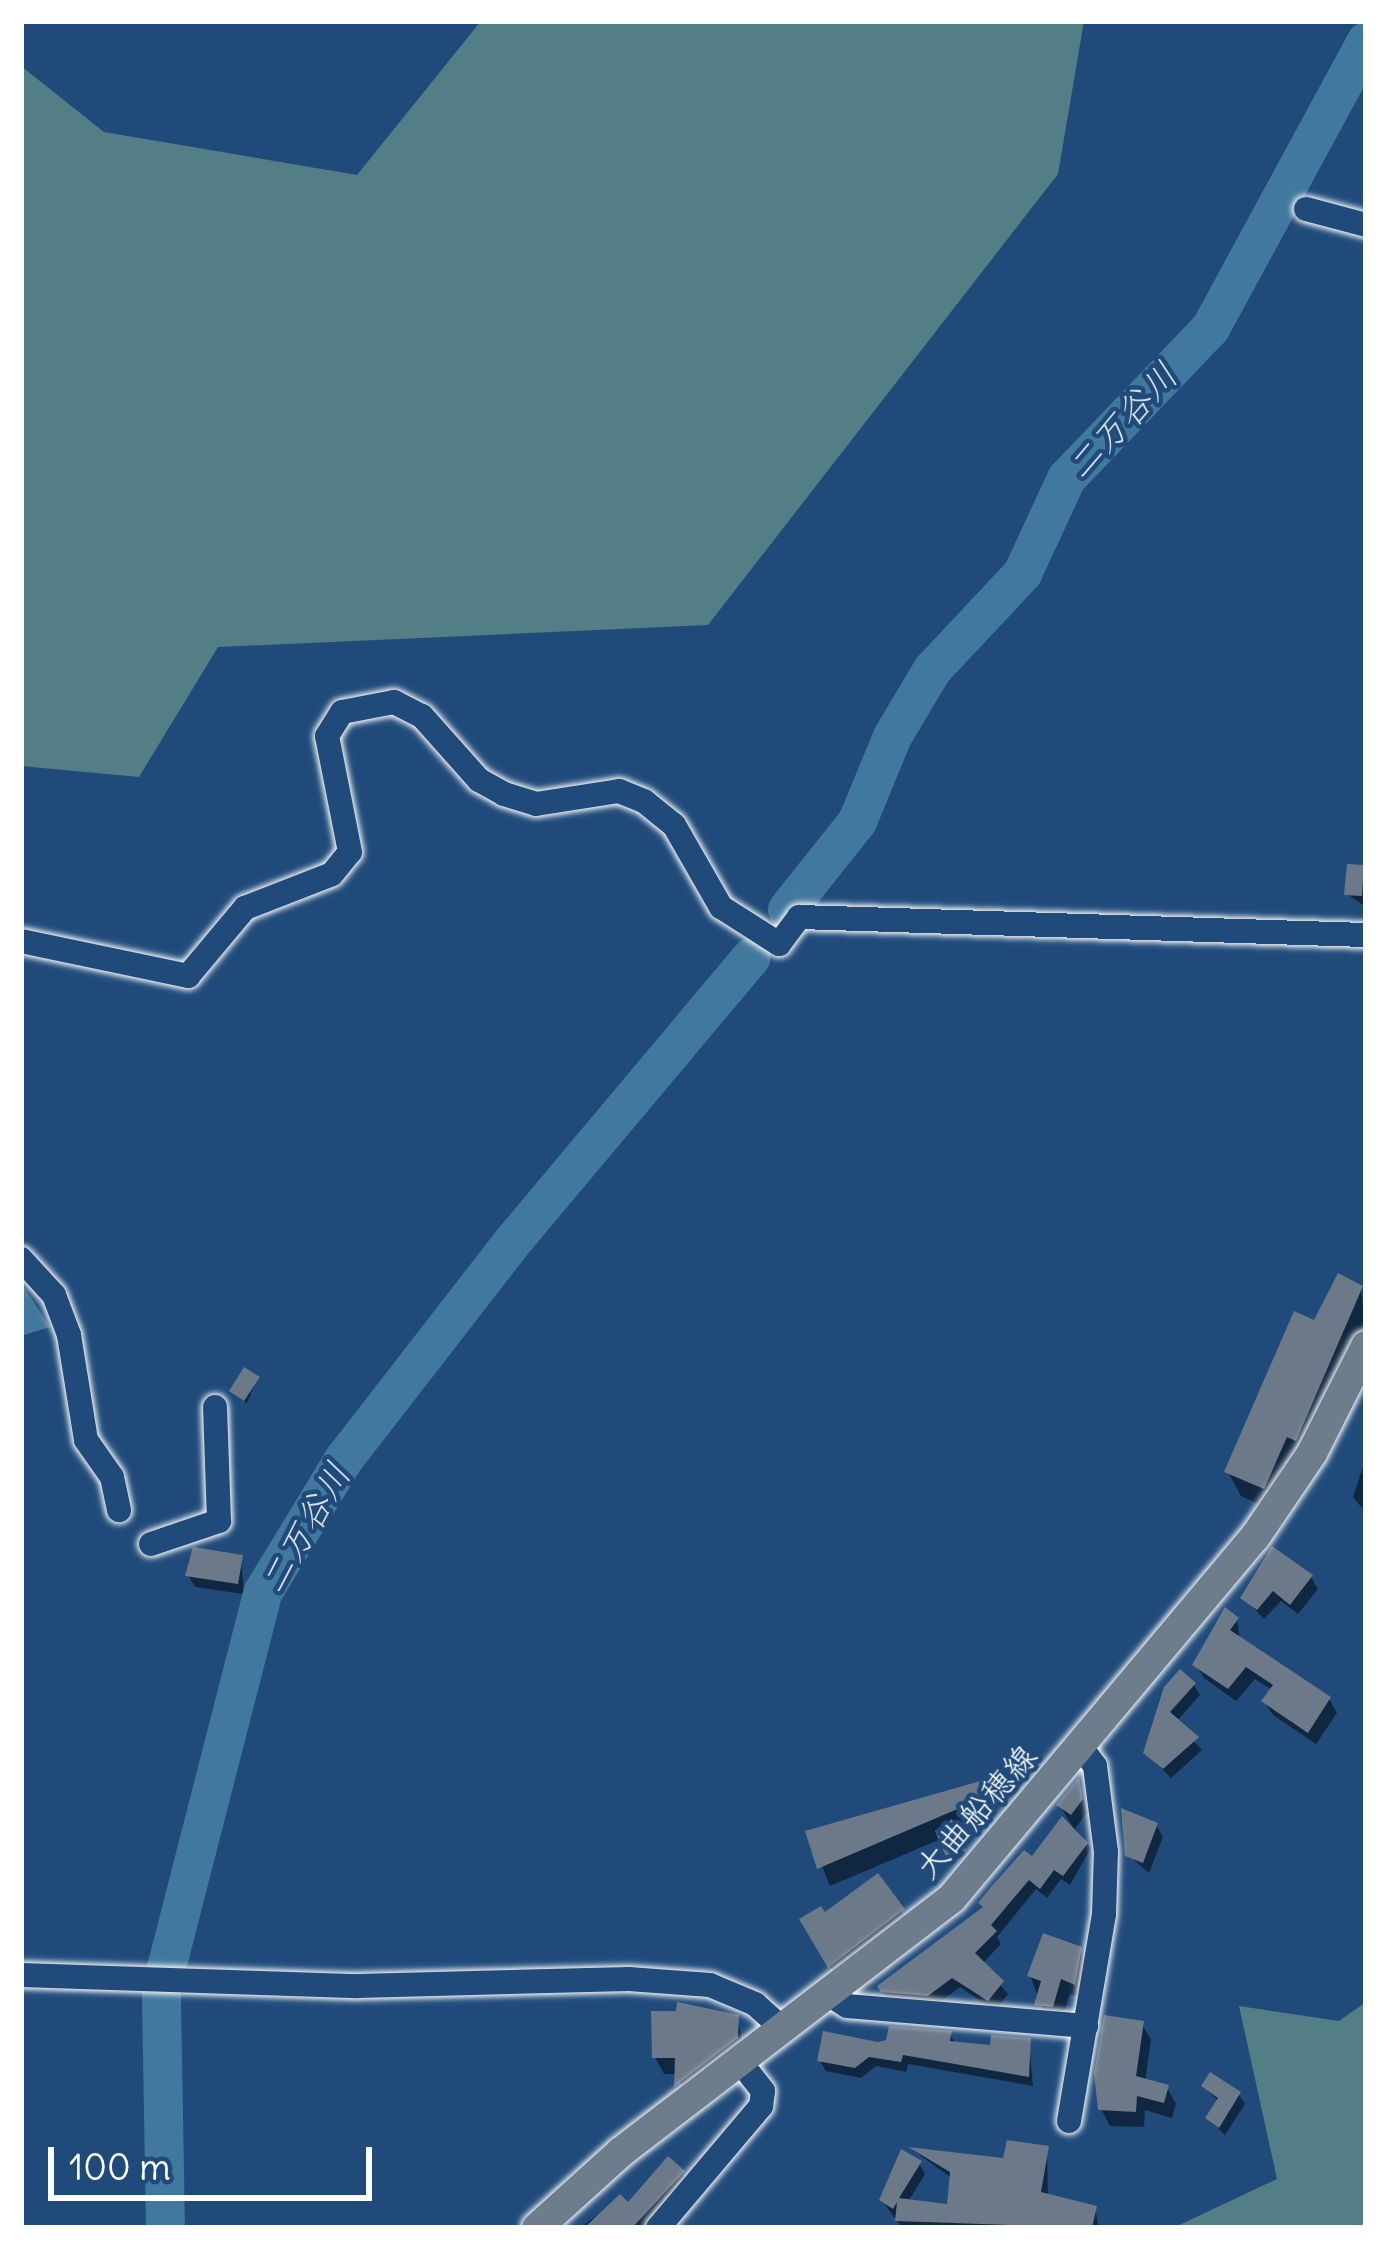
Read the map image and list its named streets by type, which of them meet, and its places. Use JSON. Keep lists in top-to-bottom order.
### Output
{
  "streets": {
    "main road": ["大曲船穂線"]
  },
  "water": ["二万谷川"],
  "scale_bar": "100 m"
}
